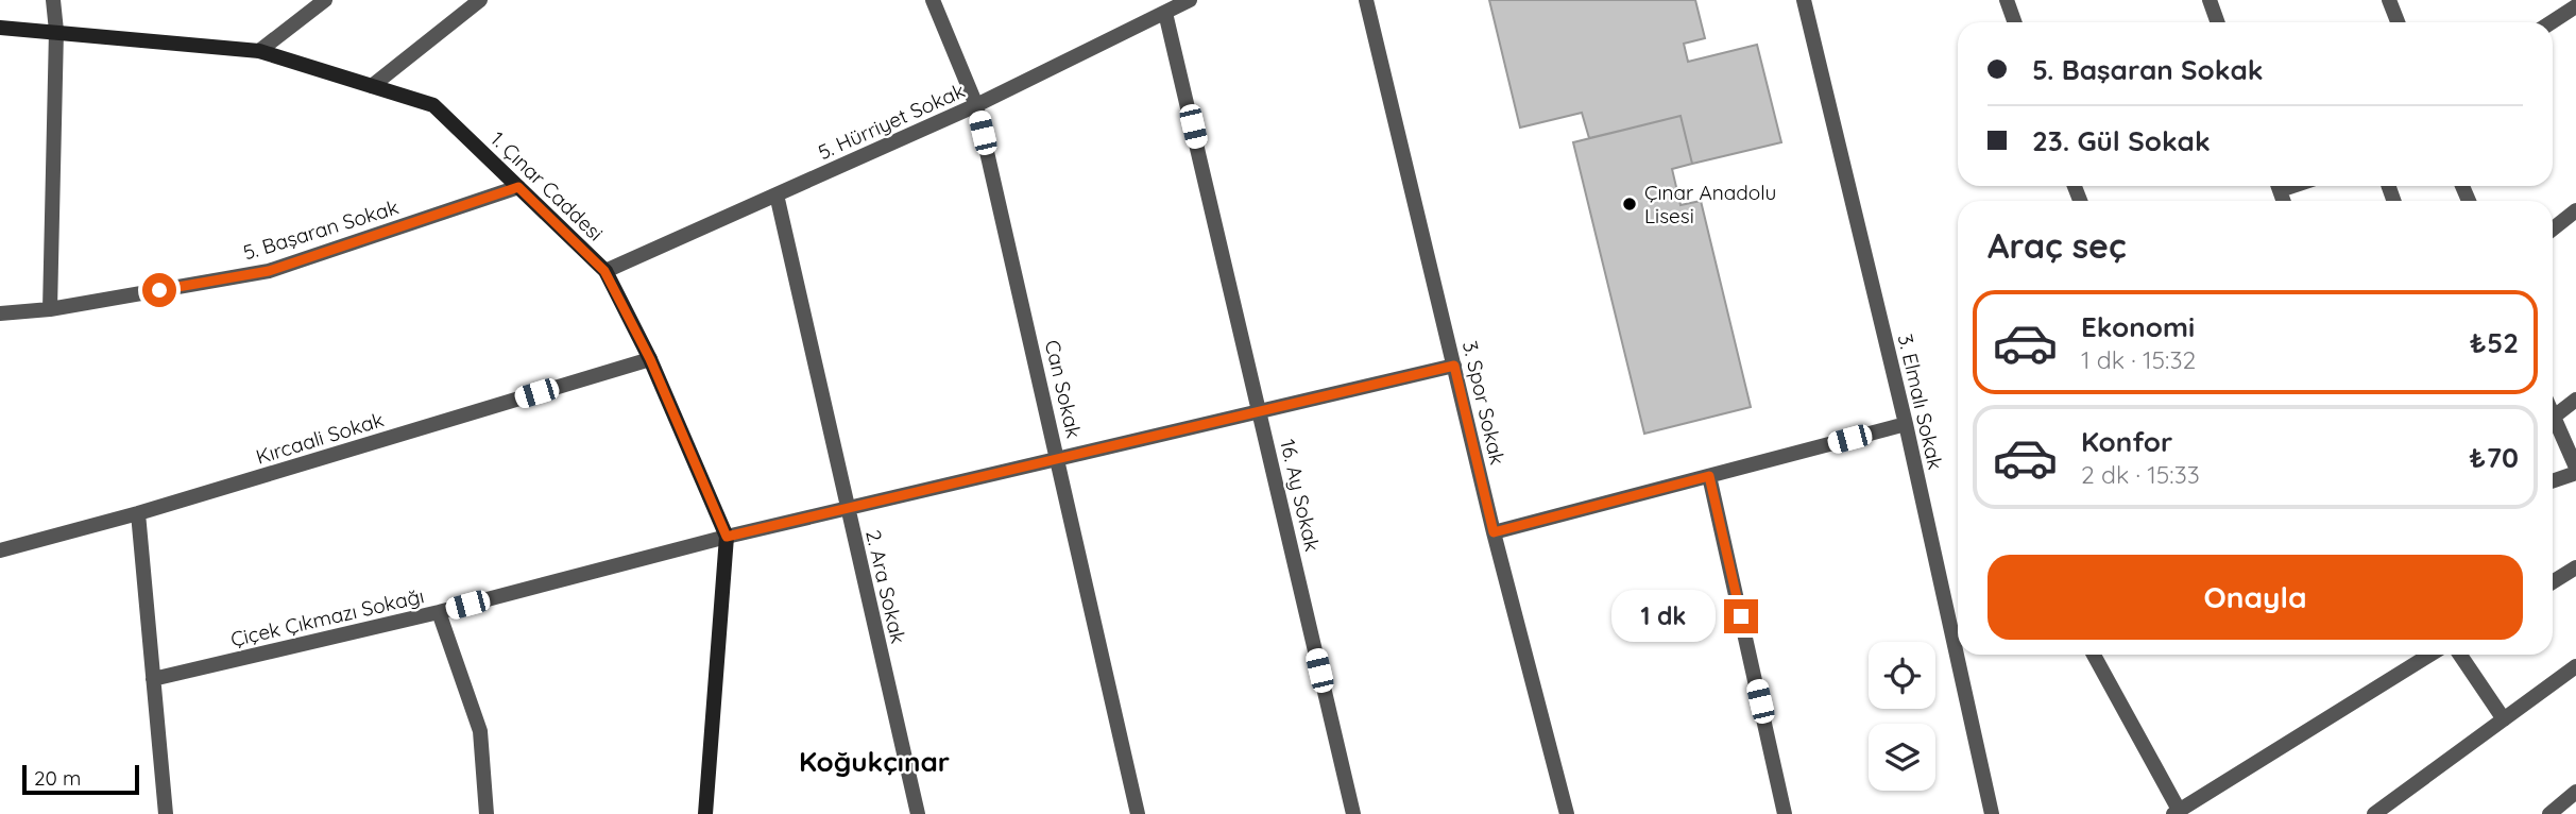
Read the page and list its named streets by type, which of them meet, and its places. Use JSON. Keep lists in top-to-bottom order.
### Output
{
  "streets": {
    "main road": ["1. Çınar Caddesi"],
    "street": [
      "5. Hürriyet Sokak",
      "5. Başaran Sokak",
      "Can Sokak",
      "3. Elmalı Sokak",
      "3. Spor Sokak",
      "Kırcaali Sokak",
      "16. Ay Sokak",
      "2. Ara Sokak",
      "Çiçek Çıkmazı Sokağı"
    ]
  },
  "crossings": [
    ["5. Hürriyet Sokak", "1. Çınar Caddesi"],
    ["5. Hürriyet Sokak", "Can Sokak"],
    ["5. Hürriyet Sokak", "16. Ay Sokak"],
    ["5. Hürriyet Sokak", "2. Ara Sokak"],
    ["1. Çınar Caddesi", "5. Başaran Sokak"],
    ["1. Çınar Caddesi", "Kırcaali Sokak"],
    ["1. Çınar Caddesi", "Çiçek Çıkmazı Sokağı"],
    ["Can Sokak", "Çiçek Çıkmazı Sokağı"],
    ["3. Spor Sokak", "Çiçek Çıkmazı Sokağı"],
    ["16. Ay Sokak", "Çiçek Çıkmazı Sokağı"],
    ["2. Ara Sokak", "Çiçek Çıkmazı Sokağı"]
  ],
  "districts": ["Koğukçınar"],
  "places": ["Çınar Anadolu Lisesi"],
  "scale_bar": "20 m",
  "page": {
    "banner": ["5. Başaran Sokak", "23. Gül Sokak"],
    "heading": "Araç seç",
    "list": [
      {
        "name": "Ekonomi",
        "note": "1 dk · 15:32",
        "value": "₺52"
      },
      {
        "name": "Konfor",
        "note": "2 dk · 15:33",
        "value": "₺70"
      }
    ],
    "buttons": "Onayla",
    "bubble": "1 dk",
    "scale": "20 m"
  }
}
